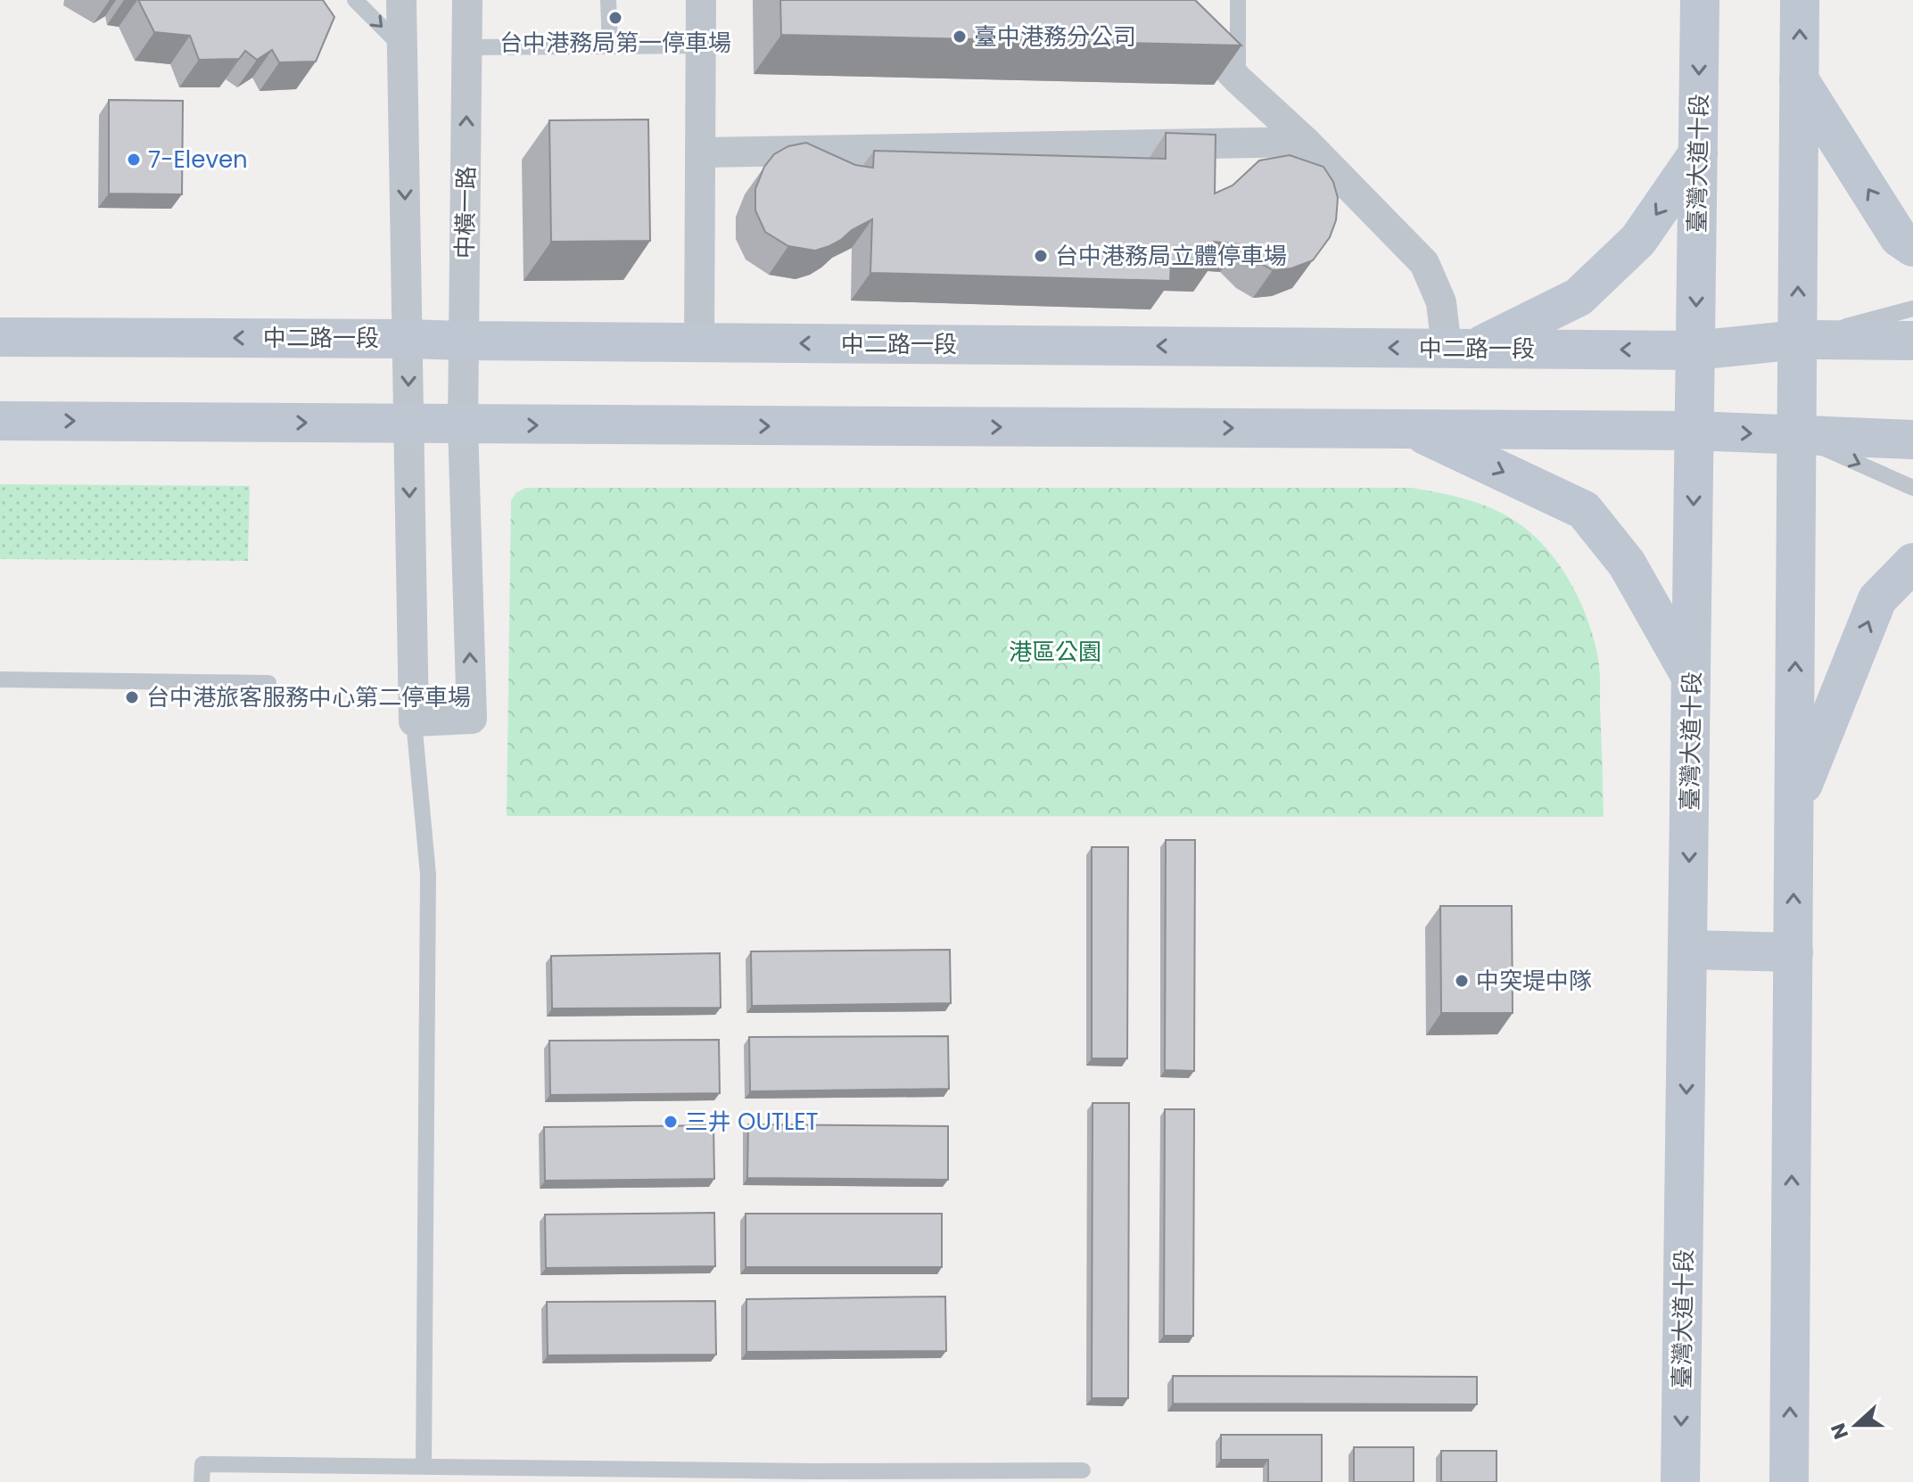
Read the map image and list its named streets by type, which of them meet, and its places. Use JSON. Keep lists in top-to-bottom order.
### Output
{
  "streets": {
    "street": ["臺灣大道十段", "中橫一路", "中二路一段"]
  },
  "crossings": [
    ["臺灣大道十段", "中二路一段"],
    ["中橫一路", "中二路一段"]
  ],
  "parks": ["港區公園"],
  "places": [
    "台中港務局第一停車場",
    "臺中港務分公司",
    "7-Eleven",
    "台中港務局立體停車場",
    "台中港旅客服務中心第二停車場",
    "中突堤中隊",
    "三井 OUTLET"
  ],
  "north": "left"
}
